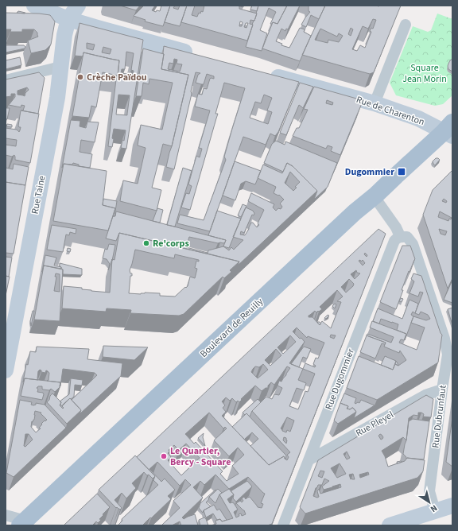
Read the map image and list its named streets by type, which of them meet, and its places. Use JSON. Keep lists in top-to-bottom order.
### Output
{
  "streets": {
    "main road": ["Boulevard de Reuilly"],
    "street": [
      "Rue de Charenton",
      "Rue Taine",
      "Rue Dugommier",
      "Rue Dubrunfaut",
      "Rue Pleyel"
    ]
  },
  "crossings": [
    ["Rue de Charenton", "Boulevard de Reuilly"],
    ["Rue Dugommier", "Rue Dubrunfaut"],
    ["Rue Dugommier", "Rue Pleyel"],
    ["Rue Dubrunfaut", "Rue Pleyel"]
  ],
  "parks": ["Square Jean Morin"],
  "places": {
    "other": ["Crèche Païdou", "Re'corps", "Le Quartier, Bercy - Square"],
    "transit": ["Dugommier"]
  },
  "north": "bottom right"
}
